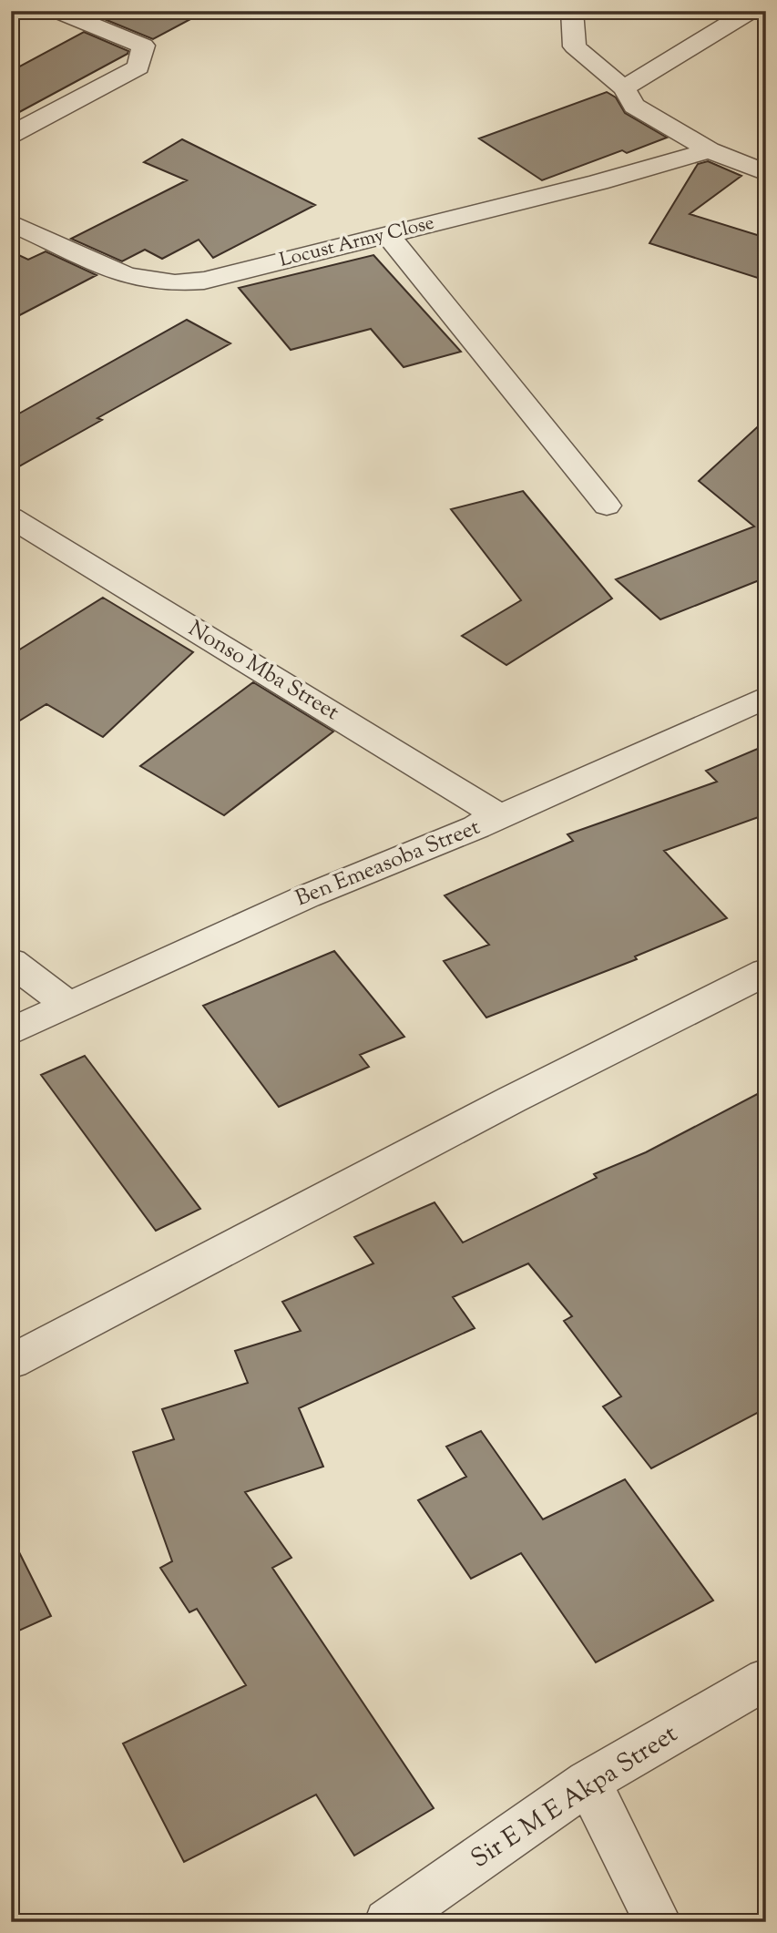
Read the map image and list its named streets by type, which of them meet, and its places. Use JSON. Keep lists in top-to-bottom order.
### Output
{
  "streets": {
    "street": [
      "Locust Army Close",
      "Nonso Mba Street",
      "Ben Emeasoba Street",
      "Sir E M E Akpa Street"
    ]
  },
  "crossings": [
    ["Nonso Mba Street", "Ben Emeasoba Street"]
  ]
}
